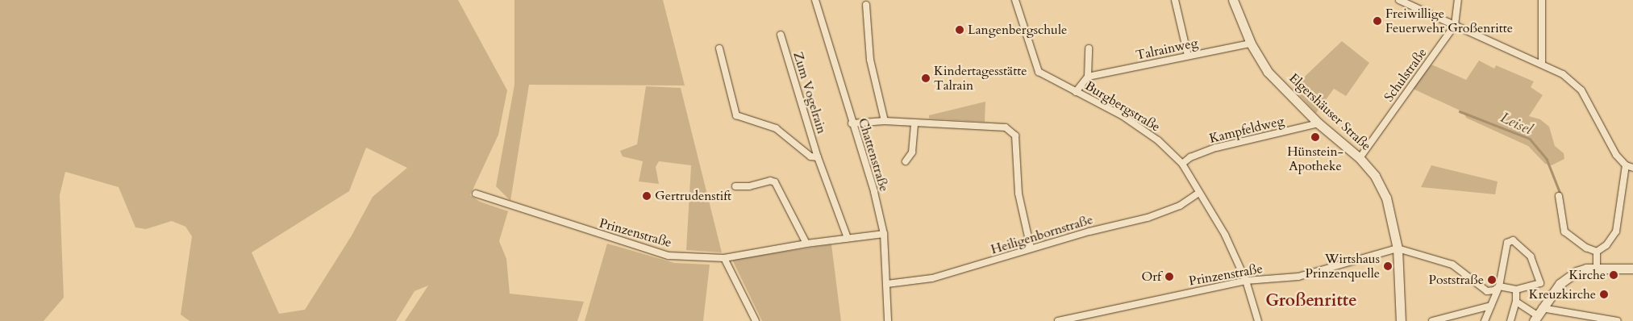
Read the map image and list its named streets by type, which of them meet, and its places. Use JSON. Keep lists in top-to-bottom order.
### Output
{
  "streets": {
    "street": [
      "Talrainweg",
      "Schulstraße",
      "Zum Vogelrain",
      "Burgbergstraße",
      "Elgershäuser Straße",
      "Kampfeldweg",
      "Chattenstraße",
      "Prinzenstraße",
      "Heiligenbornstraße"
    ]
  },
  "crossings": [
    ["Talrainweg", "Elgershäuser Straße"],
    ["Schulstraße", "Elgershäuser Straße"],
    ["Zum Vogelrain", "Prinzenstraße"],
    ["Burgbergstraße", "Kampfeldweg"],
    ["Burgbergstraße", "Prinzenstraße"],
    ["Burgbergstraße", "Heiligenbornstraße"],
    ["Elgershäuser Straße", "Kampfeldweg"],
    ["Elgershäuser Straße", "Prinzenstraße"],
    ["Chattenstraße", "Prinzenstraße"],
    ["Chattenstraße", "Heiligenbornstraße"]
  ],
  "districts": ["Großenritte"],
  "water": ["Leisel"],
  "places": [
    "Freiwillige Feuerwehr Großenritte",
    "Langenbergschule",
    "Kindertagesstätte Talrain",
    "Hünstein- Apotheke",
    "Gertrudenstift",
    "Wirtshaus Prinzenquelle",
    "Kirche",
    "Orf",
    "Poststraße",
    "Kreuzkirche"
  ]
}
